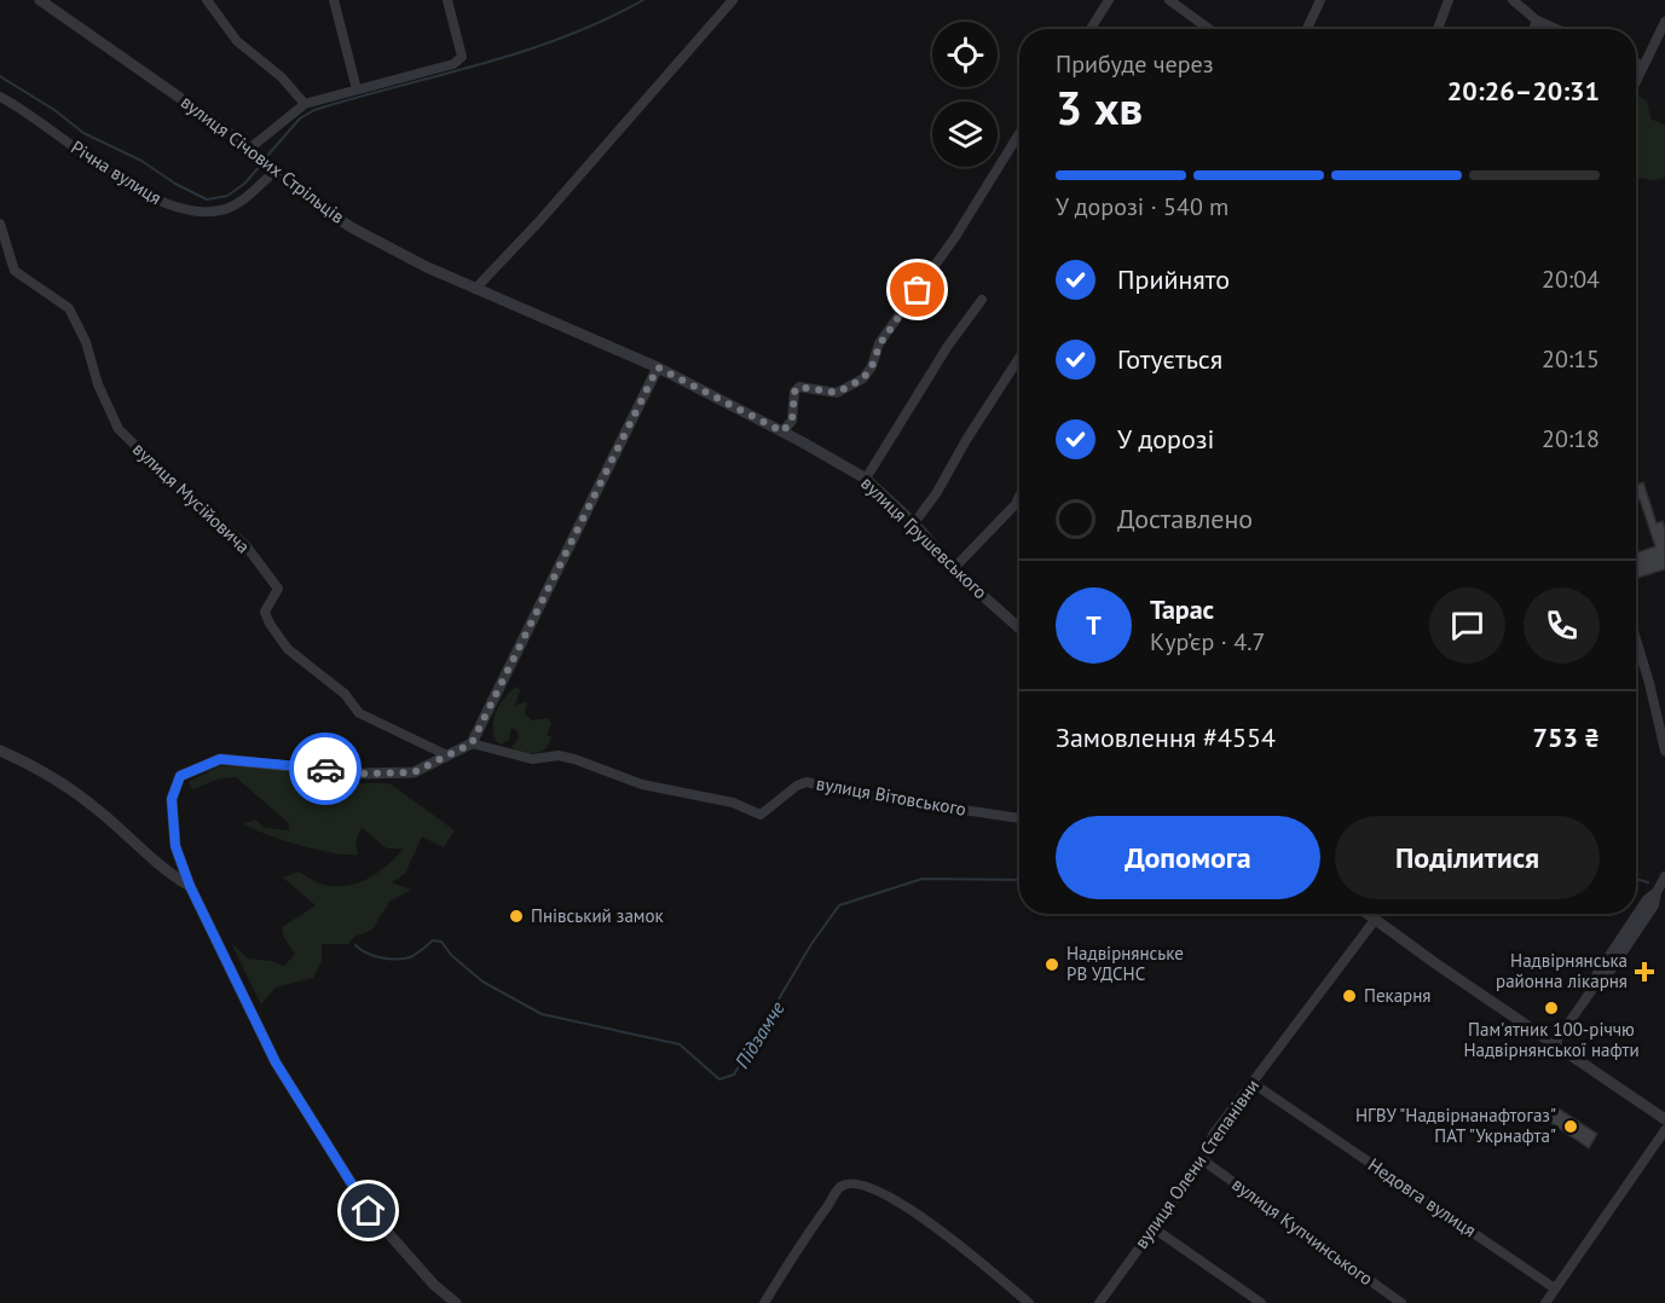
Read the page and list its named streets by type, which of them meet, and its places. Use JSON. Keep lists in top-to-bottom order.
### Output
{
  "streets": {
    "street": [
      "вулиця Січових Стрільців",
      "Річна вулиця",
      "вулиця Мусійовича",
      "вулиця Грушевського",
      "вулиця Вітовського",
      "вулиця Олени Степанівни",
      "Недовга вулиця",
      "вулиця Купчинського"
    ]
  },
  "crossings": [
    ["вулиця Січових Стрільців", "Річна вулиця"],
    ["вулиця Січових Стрільців", "вулиця Грушевського"],
    ["вулиця Олени Степанівни", "Недовга вулиця"],
    ["вулиця Олени Степанівни", "вулиця Купчинського"]
  ],
  "water": ["Підзамче"],
  "places": {
    "other": [
      "Пнівський замок",
      "Надвірнянське РВ УДСНС",
      "Пекарня",
      "Пам'ятник 100-річчю Надвірнянської нафти",
      "НГВУ \"Надвірнанафтогаз\" ПАТ \"Укрнафта\""
    ],
    "health": ["Надвірнянська районна лікарня"]
  },
  "page": {
    "heading": ["3 хв", "Прибуде через", "20:26–20:31"],
    "panel": [
      "Тарас",
      "Кур’єр · 4.7",
      "Замовлення #4554",
      "753 ₴"
    ],
    "bar": "У дорозі · 540 m",
    "list": [
      ["Прийнято", "20:04"],
      ["Готується", "20:15"],
      ["У дорозі", "20:18"],
      "Доставлено"
    ],
    "round": "Т",
    "buttons": ["Допомога", "Поділитися"]
  }
}
